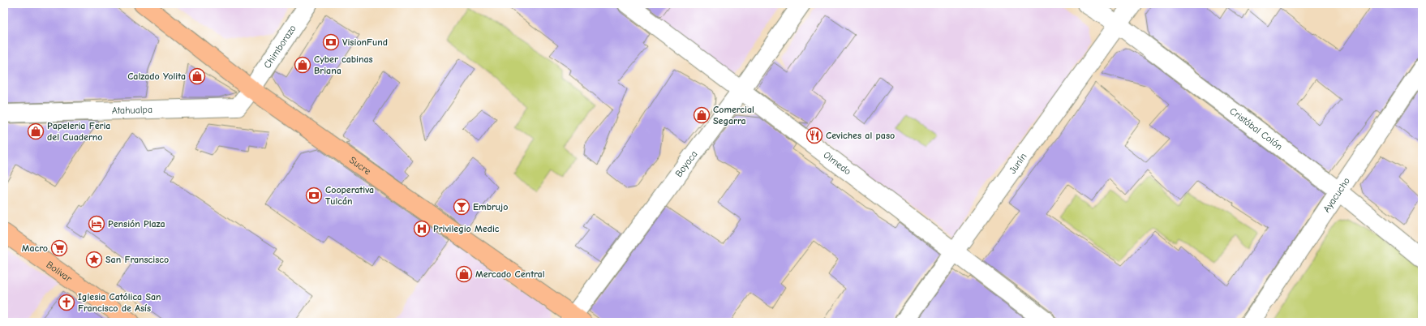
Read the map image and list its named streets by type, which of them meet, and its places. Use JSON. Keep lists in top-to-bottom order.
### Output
{
  "streets": {
    "main road": ["Sucre", "Bolivar"],
    "street": [
      "Chimborazo",
      "Atahualpa",
      "Cristóbal Colón",
      "Olmedo",
      "Junín",
      "Boyaca",
      "Ayacucho"
    ]
  },
  "crossings": [
    ["Chimborazo", "Atahualpa"],
    ["Chimborazo", "Sucre"],
    ["Atahualpa", "Sucre"],
    ["Cristóbal Colón", "Junín"],
    ["Cristóbal Colón", "Ayacucho"],
    ["Olmedo", "Junín"],
    ["Olmedo", "Boyaca"],
    ["Boyaca", "Sucre"]
  ],
  "places": {
    "bank": ["VisionFund", "Cooperativa Tulcán"],
    "shop": [
      "Cyber cabinas Briana",
      "Calzado Yolita",
      "Comercial Segarra",
      "Papeleria Feria del Cuaderno",
      "Mercado Central"
    ],
    "restaurant": ["Ceviches al paso"],
    "bar": ["Embrujo"],
    "hotel": ["Pensión Plaza"],
    "hospital": ["Privilegio Medic"],
    "supermarket": ["Macro"],
    "place": ["San Franscisco"],
    "church": ["Iglesia Católica San Francisco de Asís"]
  }
}
